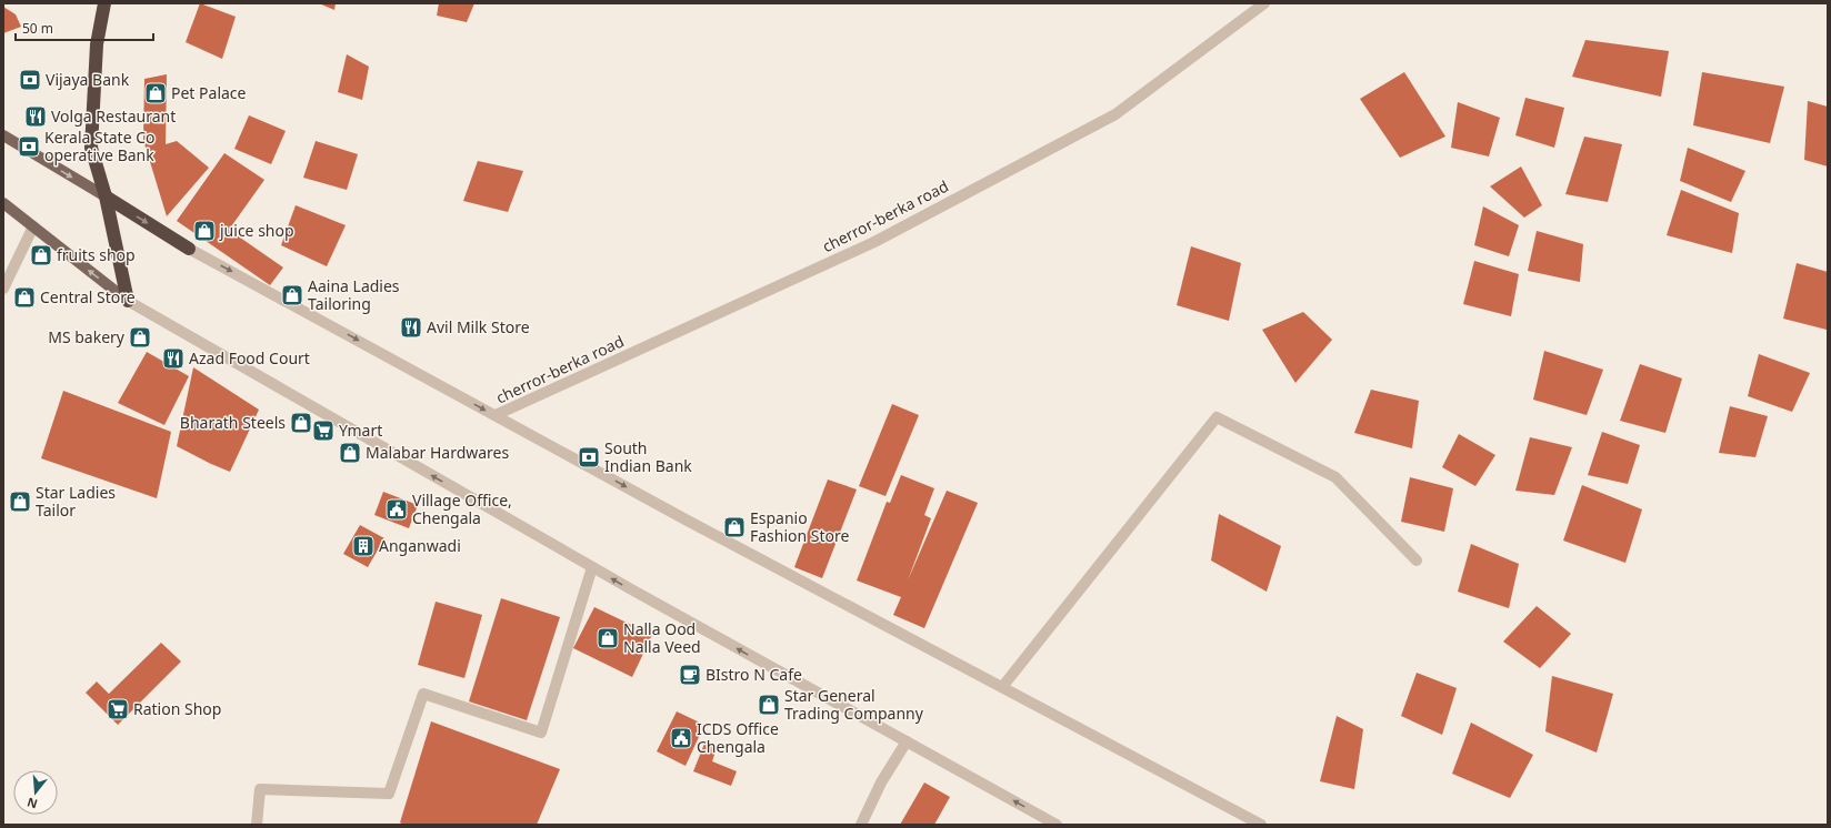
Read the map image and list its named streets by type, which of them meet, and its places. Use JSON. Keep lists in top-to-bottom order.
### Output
{
  "streets": {
    "street": ["cherror-berka road"]
  },
  "places": {
    "bank": ["Vijaya Bank", "Kerala State Co operative Bank", "South Indian Bank"],
    "shop": [
      "Pet Palace",
      "juice shop",
      "fruits shop",
      "Aaina Ladies Tailoring",
      "Central Store",
      "MS bakery",
      "Bharath Steels",
      "Malabar Hardwares",
      "Star Ladies Tailor",
      "Espanio Fashion Store",
      "Nalla Ood Nalla Veed",
      "Star General Trading Companny"
    ],
    "restaurant": ["Volga Restaurant", "Avil Milk Store", "Azad Food Court"],
    "supermarket": ["Ymart", "Ration Shop"],
    "public building": ["Village Office, Chengala", "ICDS Office Chengala"],
    "building": ["Anganwadi"],
    "cafe": ["BIstro N Cafe"]
  },
  "scale_bar": "50 m",
  "north": "bottom"
}
